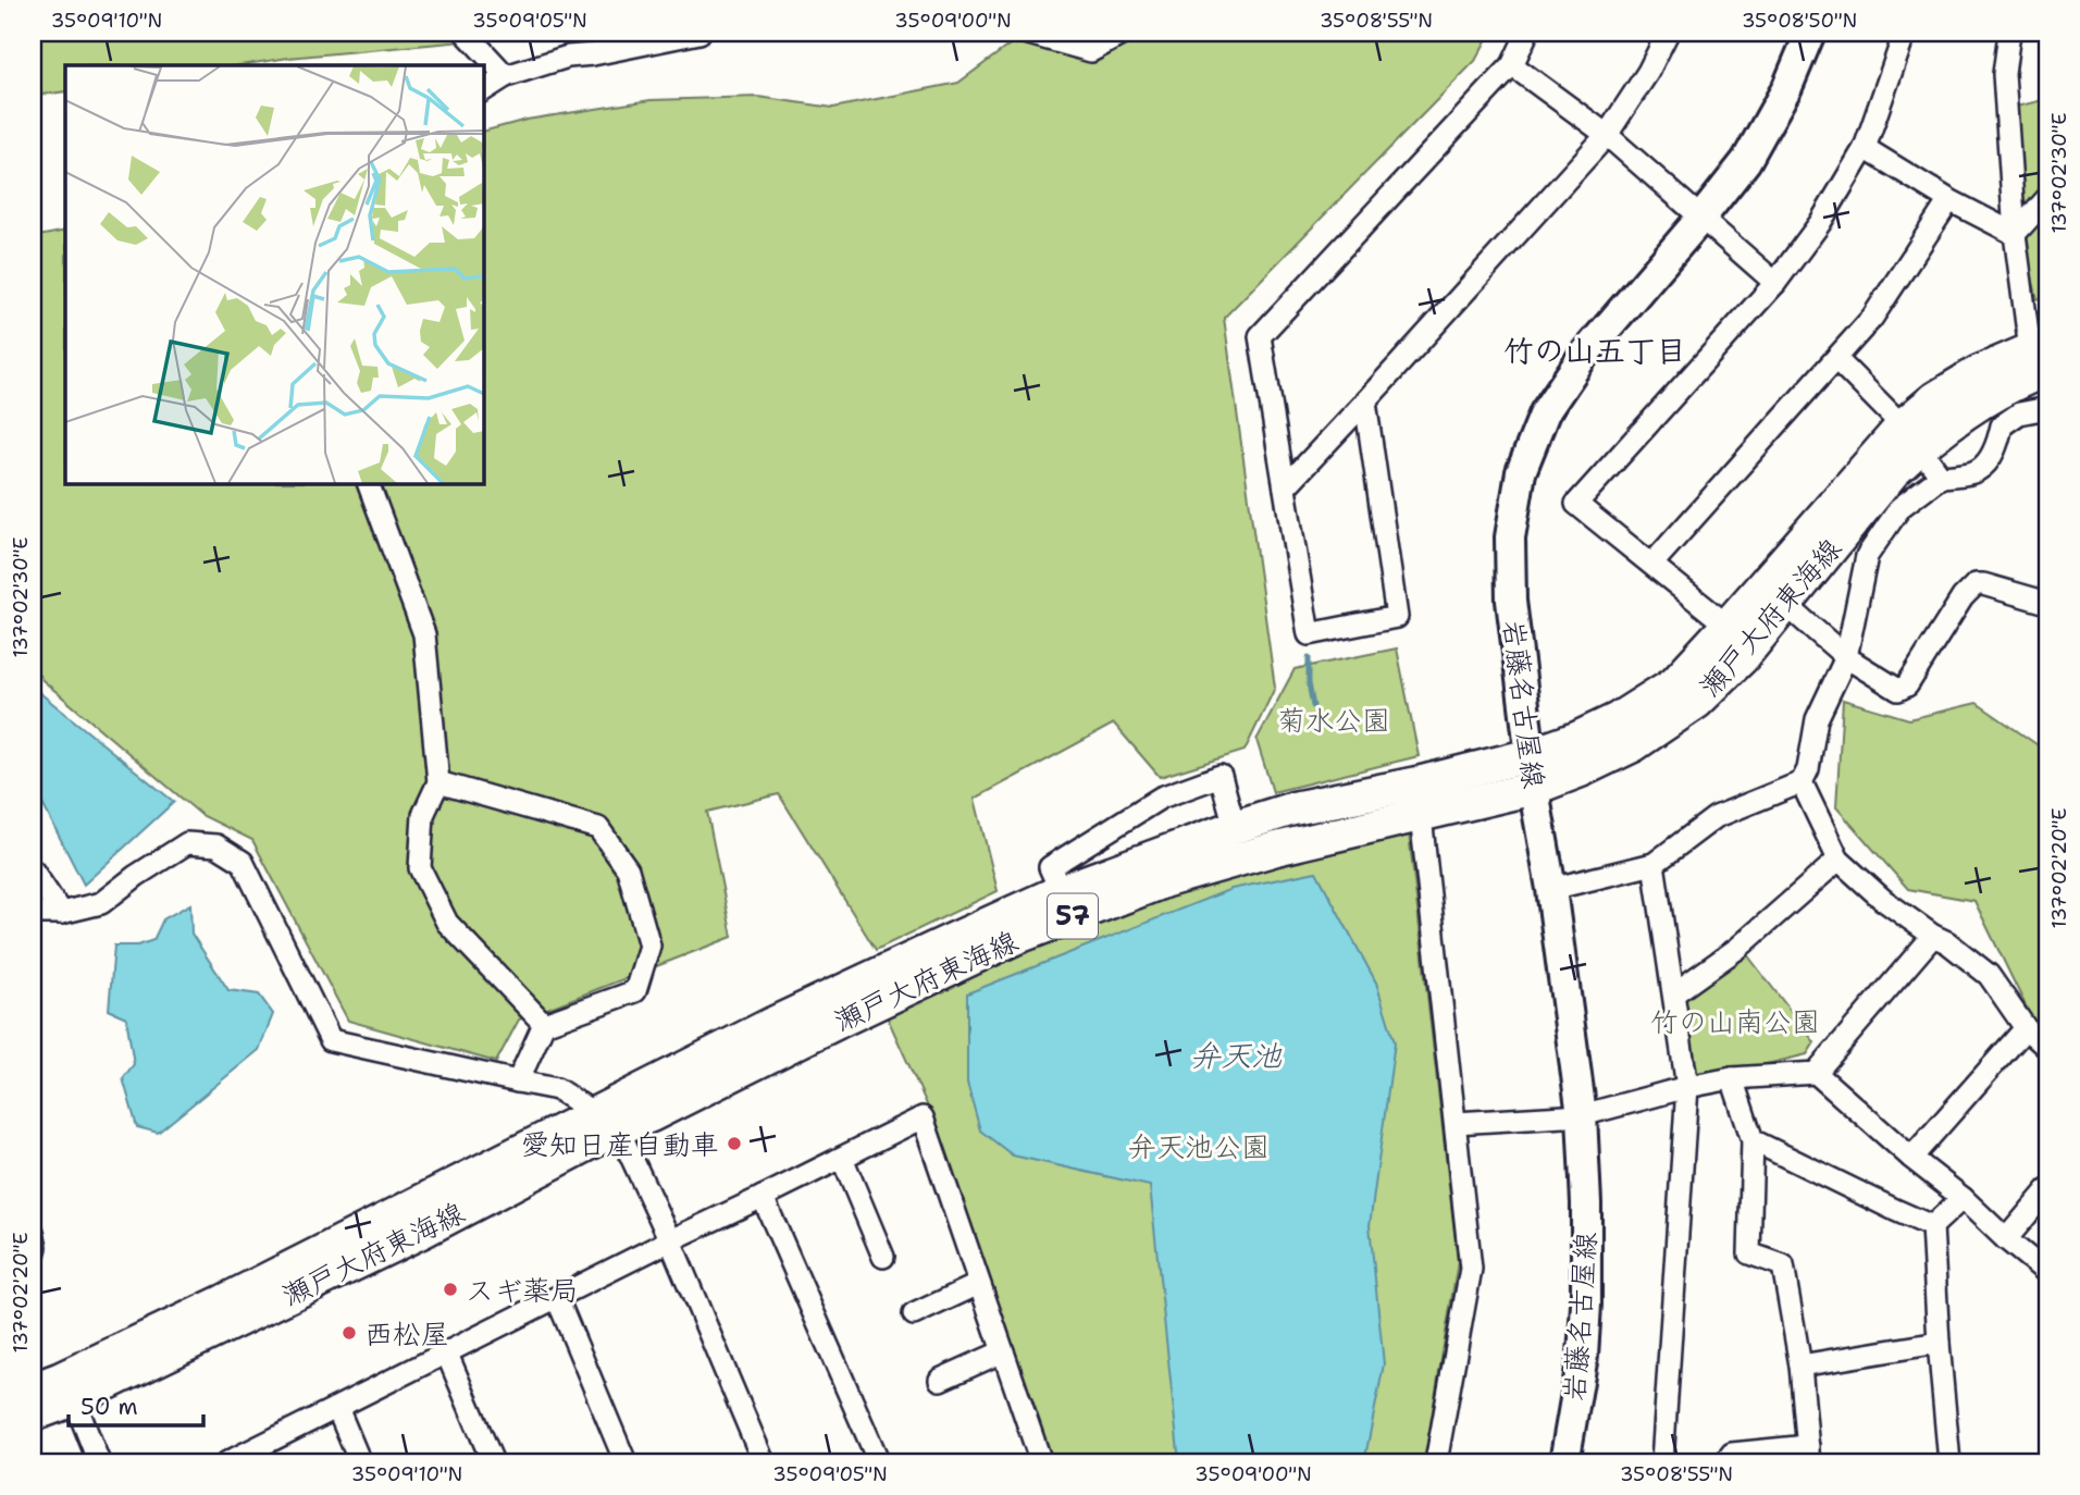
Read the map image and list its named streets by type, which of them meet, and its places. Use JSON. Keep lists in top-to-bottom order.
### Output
{
  "streets": {
    "main road": ["瀬戸大府東海線", "岩藤名古屋線", "57"]
  },
  "crossings": [
    ["瀬戸大府東海線", "岩藤名古屋線"]
  ],
  "districts": ["竹の山五丁目"],
  "water": ["弁天池"],
  "parks": ["菊水公園", "竹の山南公園", "弁天池公園"],
  "places": ["愛知日産自動車", "スギ薬局", "西松屋"],
  "scale_bar": "50 m",
  "coordinates": [
    "35°09'10\"N",
    "35°09'05\"N",
    "35°09'00\"N",
    "35°08'55\"N",
    "35°08'50\"N",
    "137°02'30\"E",
    "137°02'20\"E"
  ]
}
